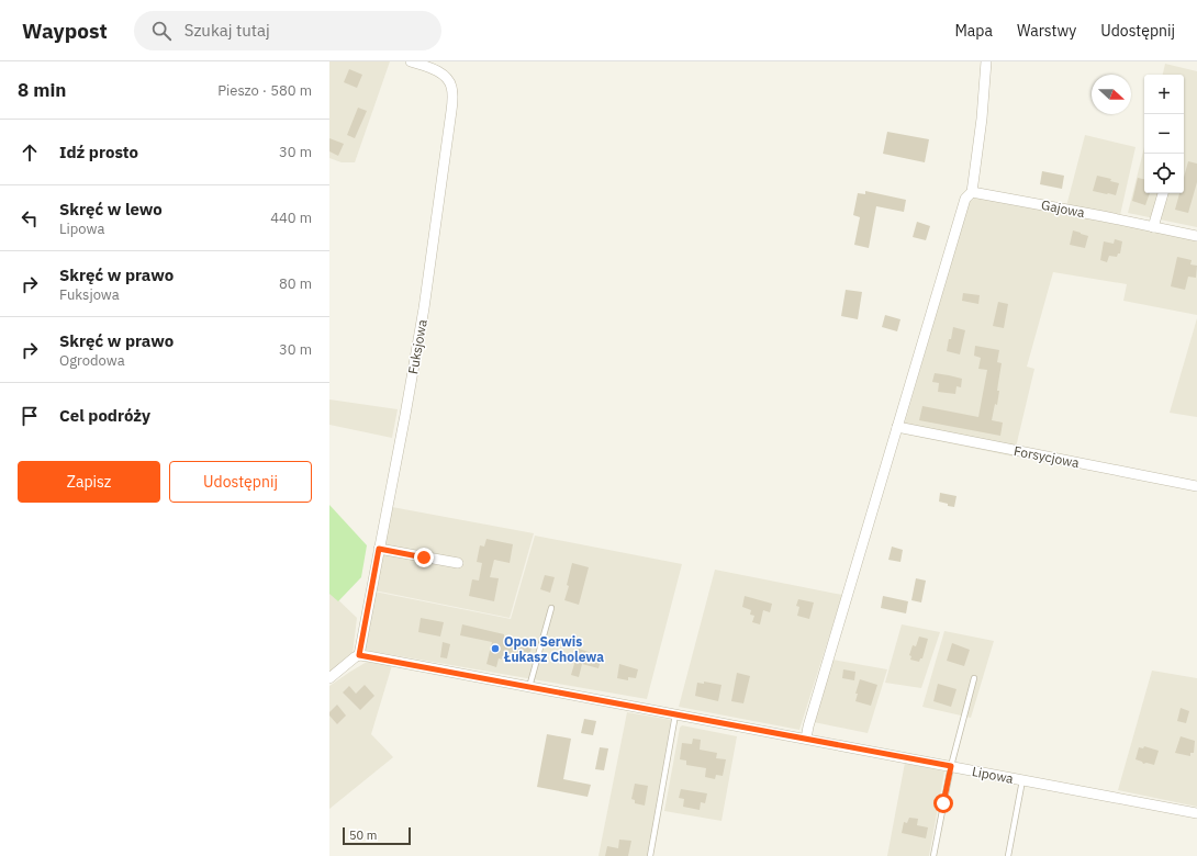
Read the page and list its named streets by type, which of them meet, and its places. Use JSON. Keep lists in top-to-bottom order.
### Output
{
  "streets": {
    "street": [
      "Gajowa",
      "Fuksjowa",
      "Forsycjowa",
      "Lipowa"
    ]
  },
  "crossings": [
    ["Fuksjowa", "Lipowa"]
  ],
  "places": ["Opon Serwis Łukasz Cholewa"],
  "scale_bar": "50 m",
  "north": "right",
  "page": {
    "header": "Waypost",
    "search": "Szukaj tutaj",
    "nav": ["Mapa", "Warstwy", "Udostępnij"],
    "heading": ["8 min", "Pieszo · 580 m"],
    "map_buttons": ["+", "−"],
    "list": [
      ["Idź prosto", "30 m"],
      ["Skręć w lewo", "Lipowa", "440 m"],
      ["Skręć w prawo", "Fuksjowa", "80 m"],
      ["Skręć w prawo", "Ogrodowa", "30 m"],
      "Cel podróży"
    ],
    "buttons": ["Zapisz", "Udostępnij"],
    "scale": "50 m"
  }
}
